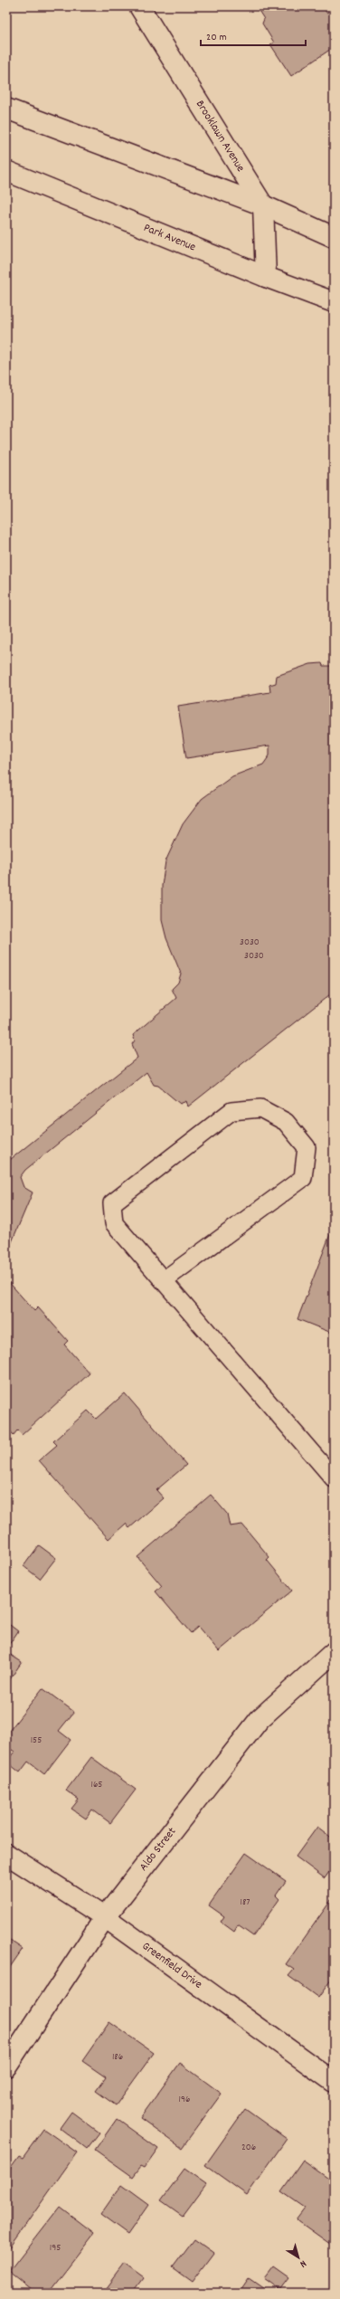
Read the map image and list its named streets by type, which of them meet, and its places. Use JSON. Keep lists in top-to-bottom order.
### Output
{
  "streets": {
    "street": [
      "Brooklawn Avenue",
      "Park Avenue",
      "Aldo Street",
      "Greenfield Drive"
    ]
  },
  "crossings": [
    ["Brooklawn Avenue", "Park Avenue"],
    ["Aldo Street", "Greenfield Drive"]
  ],
  "house_numbers": [
    "3030",
    "3030",
    "155",
    "165",
    "187",
    "186",
    "196",
    "206",
    "195"
  ],
  "scale_bar": "20 m",
  "north": "bottom right"
}
